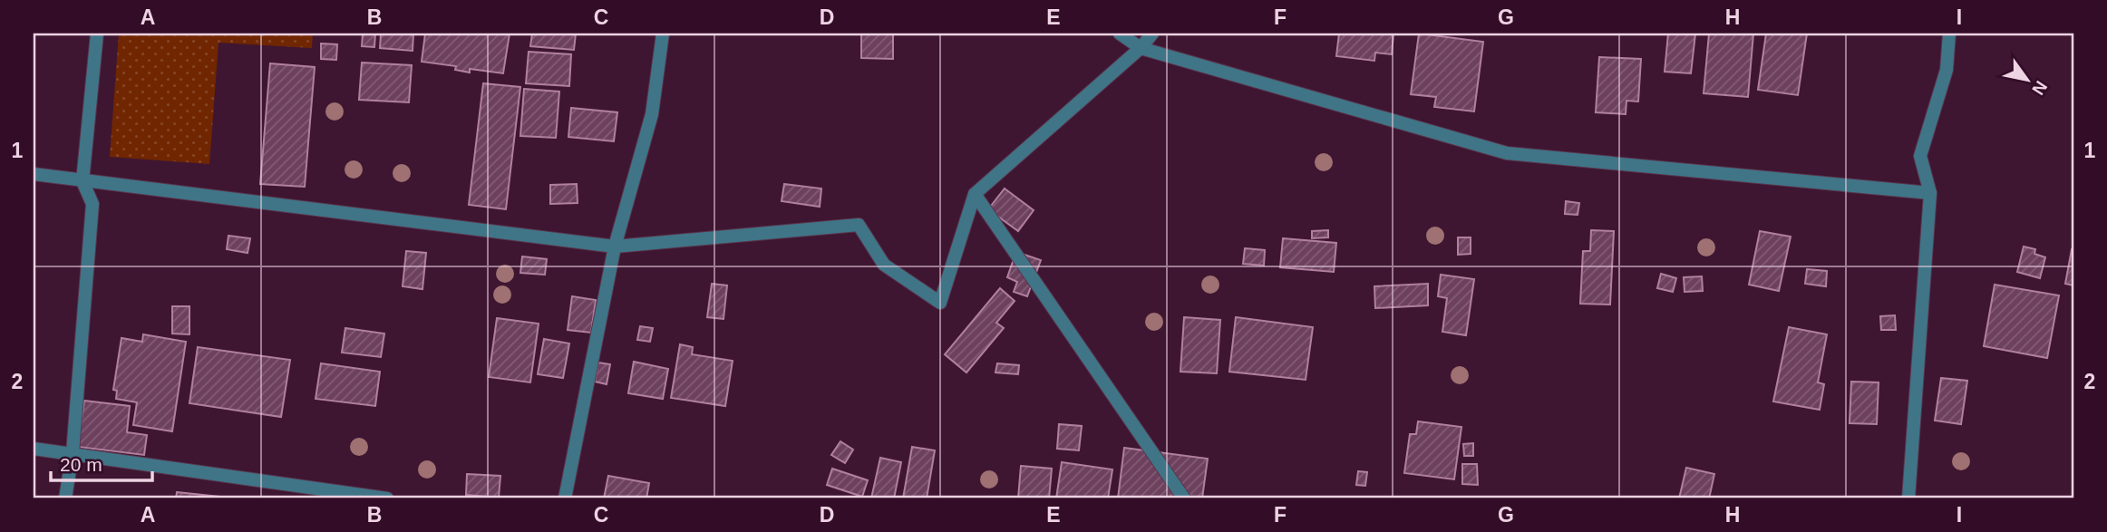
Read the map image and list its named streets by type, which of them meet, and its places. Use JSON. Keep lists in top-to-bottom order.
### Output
{
  "scale_bar": "20 m",
  "north": "bottom right",
  "grid": {
    "columns": [
      "A",
      "B",
      "C",
      "D",
      "E",
      "F",
      "G",
      "H",
      "I"
    ],
    "rows": ["1", "2"]
  }
}
